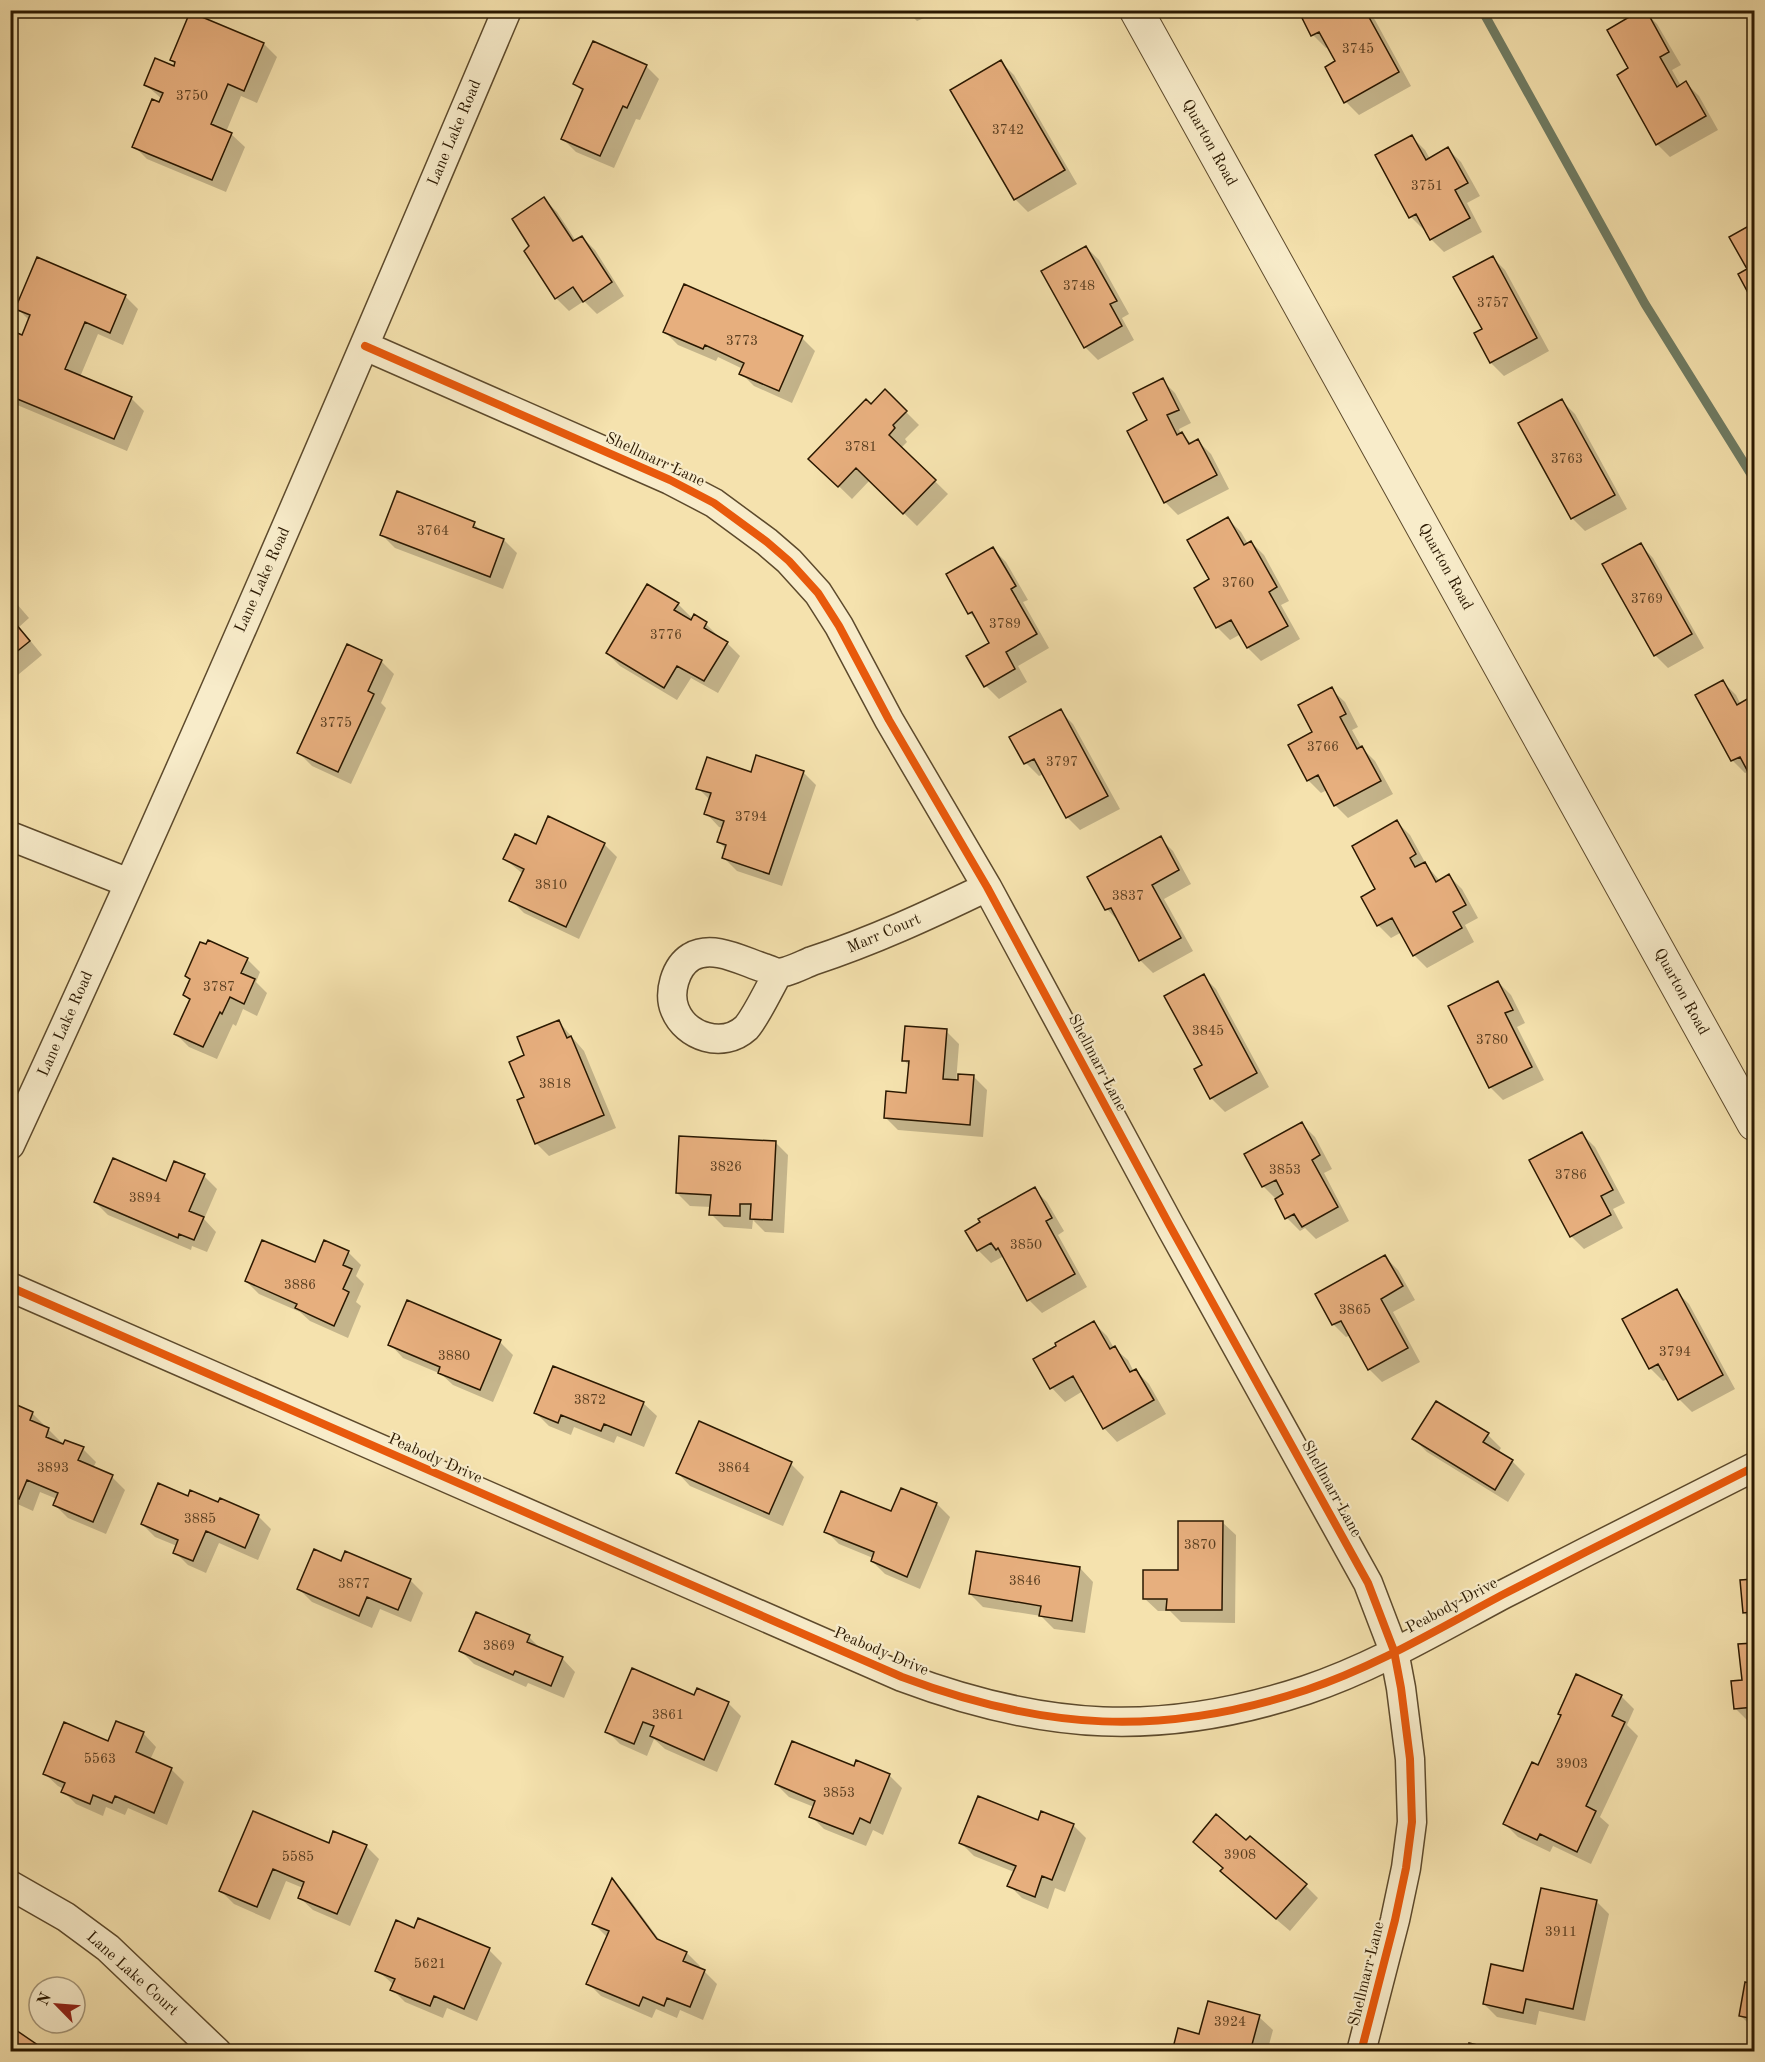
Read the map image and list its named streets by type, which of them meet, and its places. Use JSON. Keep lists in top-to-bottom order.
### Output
{
  "streets": {
    "street": [
      "Lane Lake Road",
      "Quarton Road",
      "Shellmarr Lane",
      "Marr Court",
      "Peabody Drive",
      "Lane Lake Court"
    ]
  },
  "crossings": [
    ["Lane Lake Road", "Shellmarr Lane"],
    ["Shellmarr Lane", "Marr Court"],
    ["Shellmarr Lane", "Peabody Drive"]
  ],
  "house_numbers": [
    "3745",
    "3750",
    "3742",
    "3751",
    "3748",
    "3757",
    "3773",
    "3781",
    "3763",
    "3764",
    "3760",
    "3769",
    "3789",
    "3776",
    "3775",
    "3766",
    "3797",
    "3794",
    "3810",
    "3837",
    "3787",
    "3845",
    "3780",
    "3818",
    "3826",
    "3853",
    "3786",
    "3894",
    "3850",
    "3886",
    "3865",
    "3794",
    "3880",
    "3872",
    "3893",
    "3864",
    "3885",
    "3870",
    "3846",
    "3877",
    "3869",
    "3861",
    "5563",
    "3903",
    "3853",
    "3908",
    "5585",
    "3911",
    "5621",
    "3924"
  ],
  "north": "top left"
}
